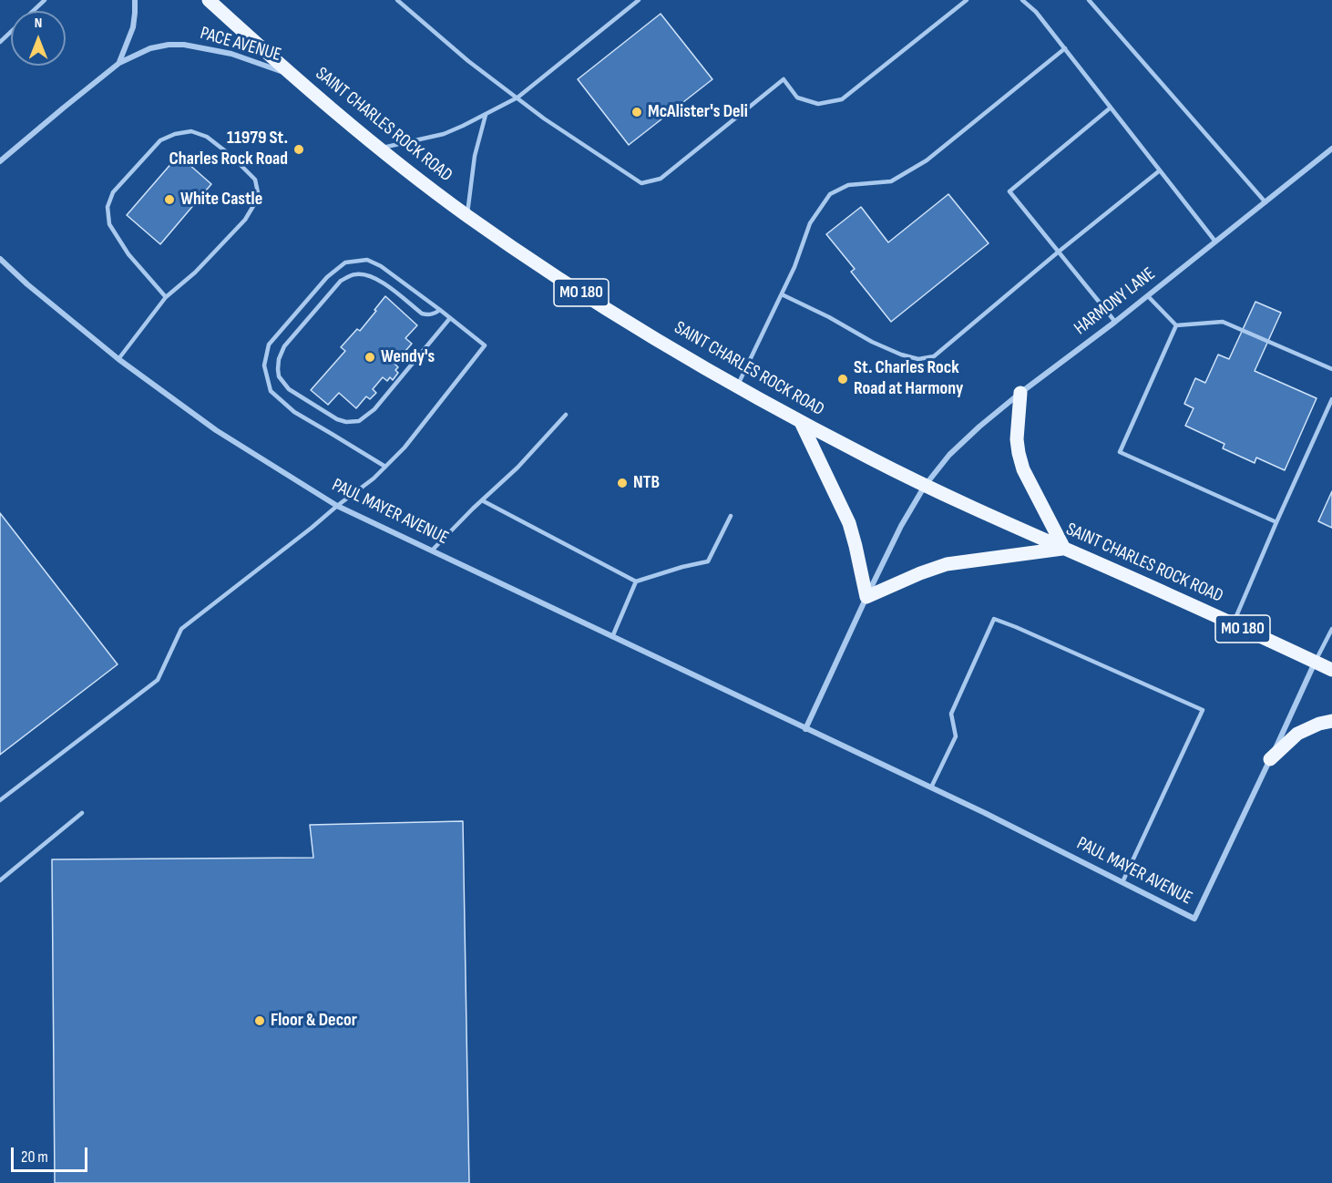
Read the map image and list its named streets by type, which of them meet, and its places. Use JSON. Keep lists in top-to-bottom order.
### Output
{
  "streets": {
    "main road": ["SAINT CHARLES ROCK ROAD", "MO 180"],
    "street": ["PACE AVENUE", "HARMONY LANE", "PAUL MAYER AVENUE"]
  },
  "crossings": [
    ["PACE AVENUE", "SAINT CHARLES ROCK ROAD"],
    ["SAINT CHARLES ROCK ROAD", "HARMONY LANE"],
    ["SAINT CHARLES ROCK ROAD", "PAUL MAYER AVENUE"]
  ],
  "places": [
    "McAlister's Deli",
    "11979 St. Charles Rock Road",
    "White Castle",
    "Wendy's",
    "St. Charles Rock Road at Harmony",
    "NTB",
    "Floor & Decor"
  ],
  "scale_bar": "20 m",
  "north": "top"
}
